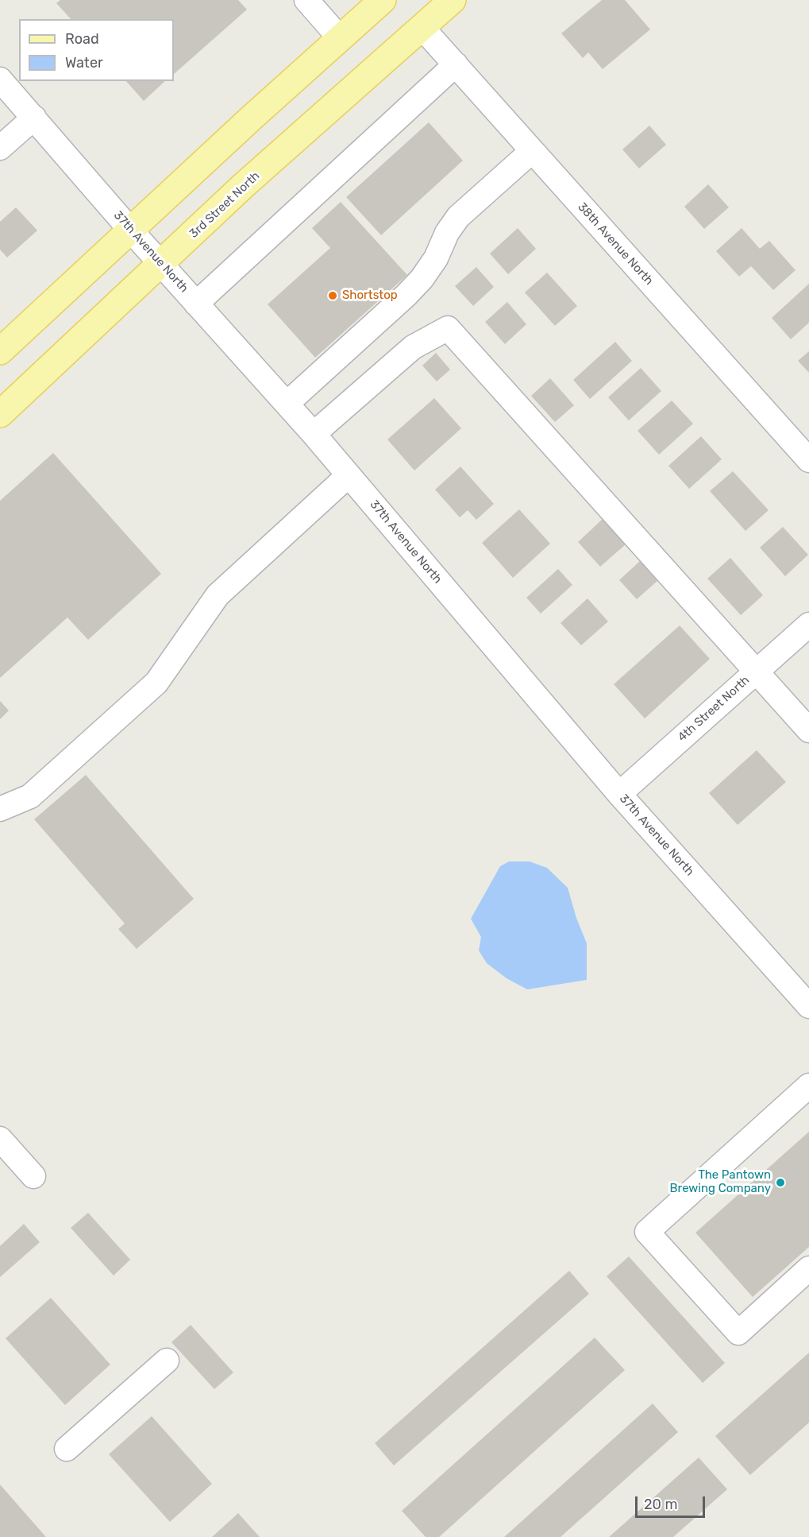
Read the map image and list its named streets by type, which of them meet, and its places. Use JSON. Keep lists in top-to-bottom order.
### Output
{
  "streets": {
    "main road": ["3rd Street North"],
    "street": ["38th Avenue North", "37th Avenue North", "4th Street North"]
  },
  "crossings": [
    ["3rd Street North", "38th Avenue North"],
    ["3rd Street North", "37th Avenue North"],
    ["37th Avenue North", "4th Street North"]
  ],
  "places": ["Shortstop", "The Pantown Brewing Company"],
  "legend": ["Road", "Water"],
  "scale_bar": "20 m"
}
